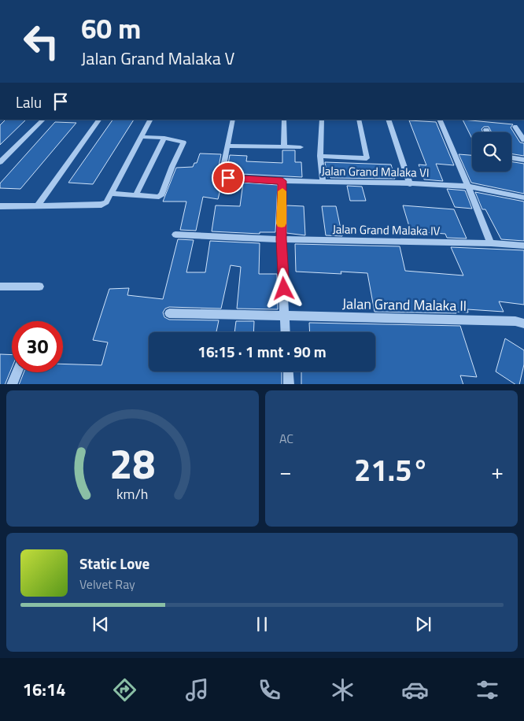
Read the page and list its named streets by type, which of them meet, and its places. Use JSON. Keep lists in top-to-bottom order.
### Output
{
  "streets": {
    "street": ["Jalan Grand Malaka VI", "Jalan Grand Malaka IV", "Jalan Grand Malaka II"]
  },
  "page": {
    "turn": ["60 m", "Jalan Grand Malaka V"],
    "then": "Lalu",
    "limit": "30",
    "trip": "16:15 · 1 mnt · 90 m",
    "tile": "AC",
    "heat": ["−", "21.5°", "+"],
    "song": ["Static Love", "Velvet Ray"],
    "tabs": "16:14",
    "gauge": ["28", "km/h"]
  }
}
